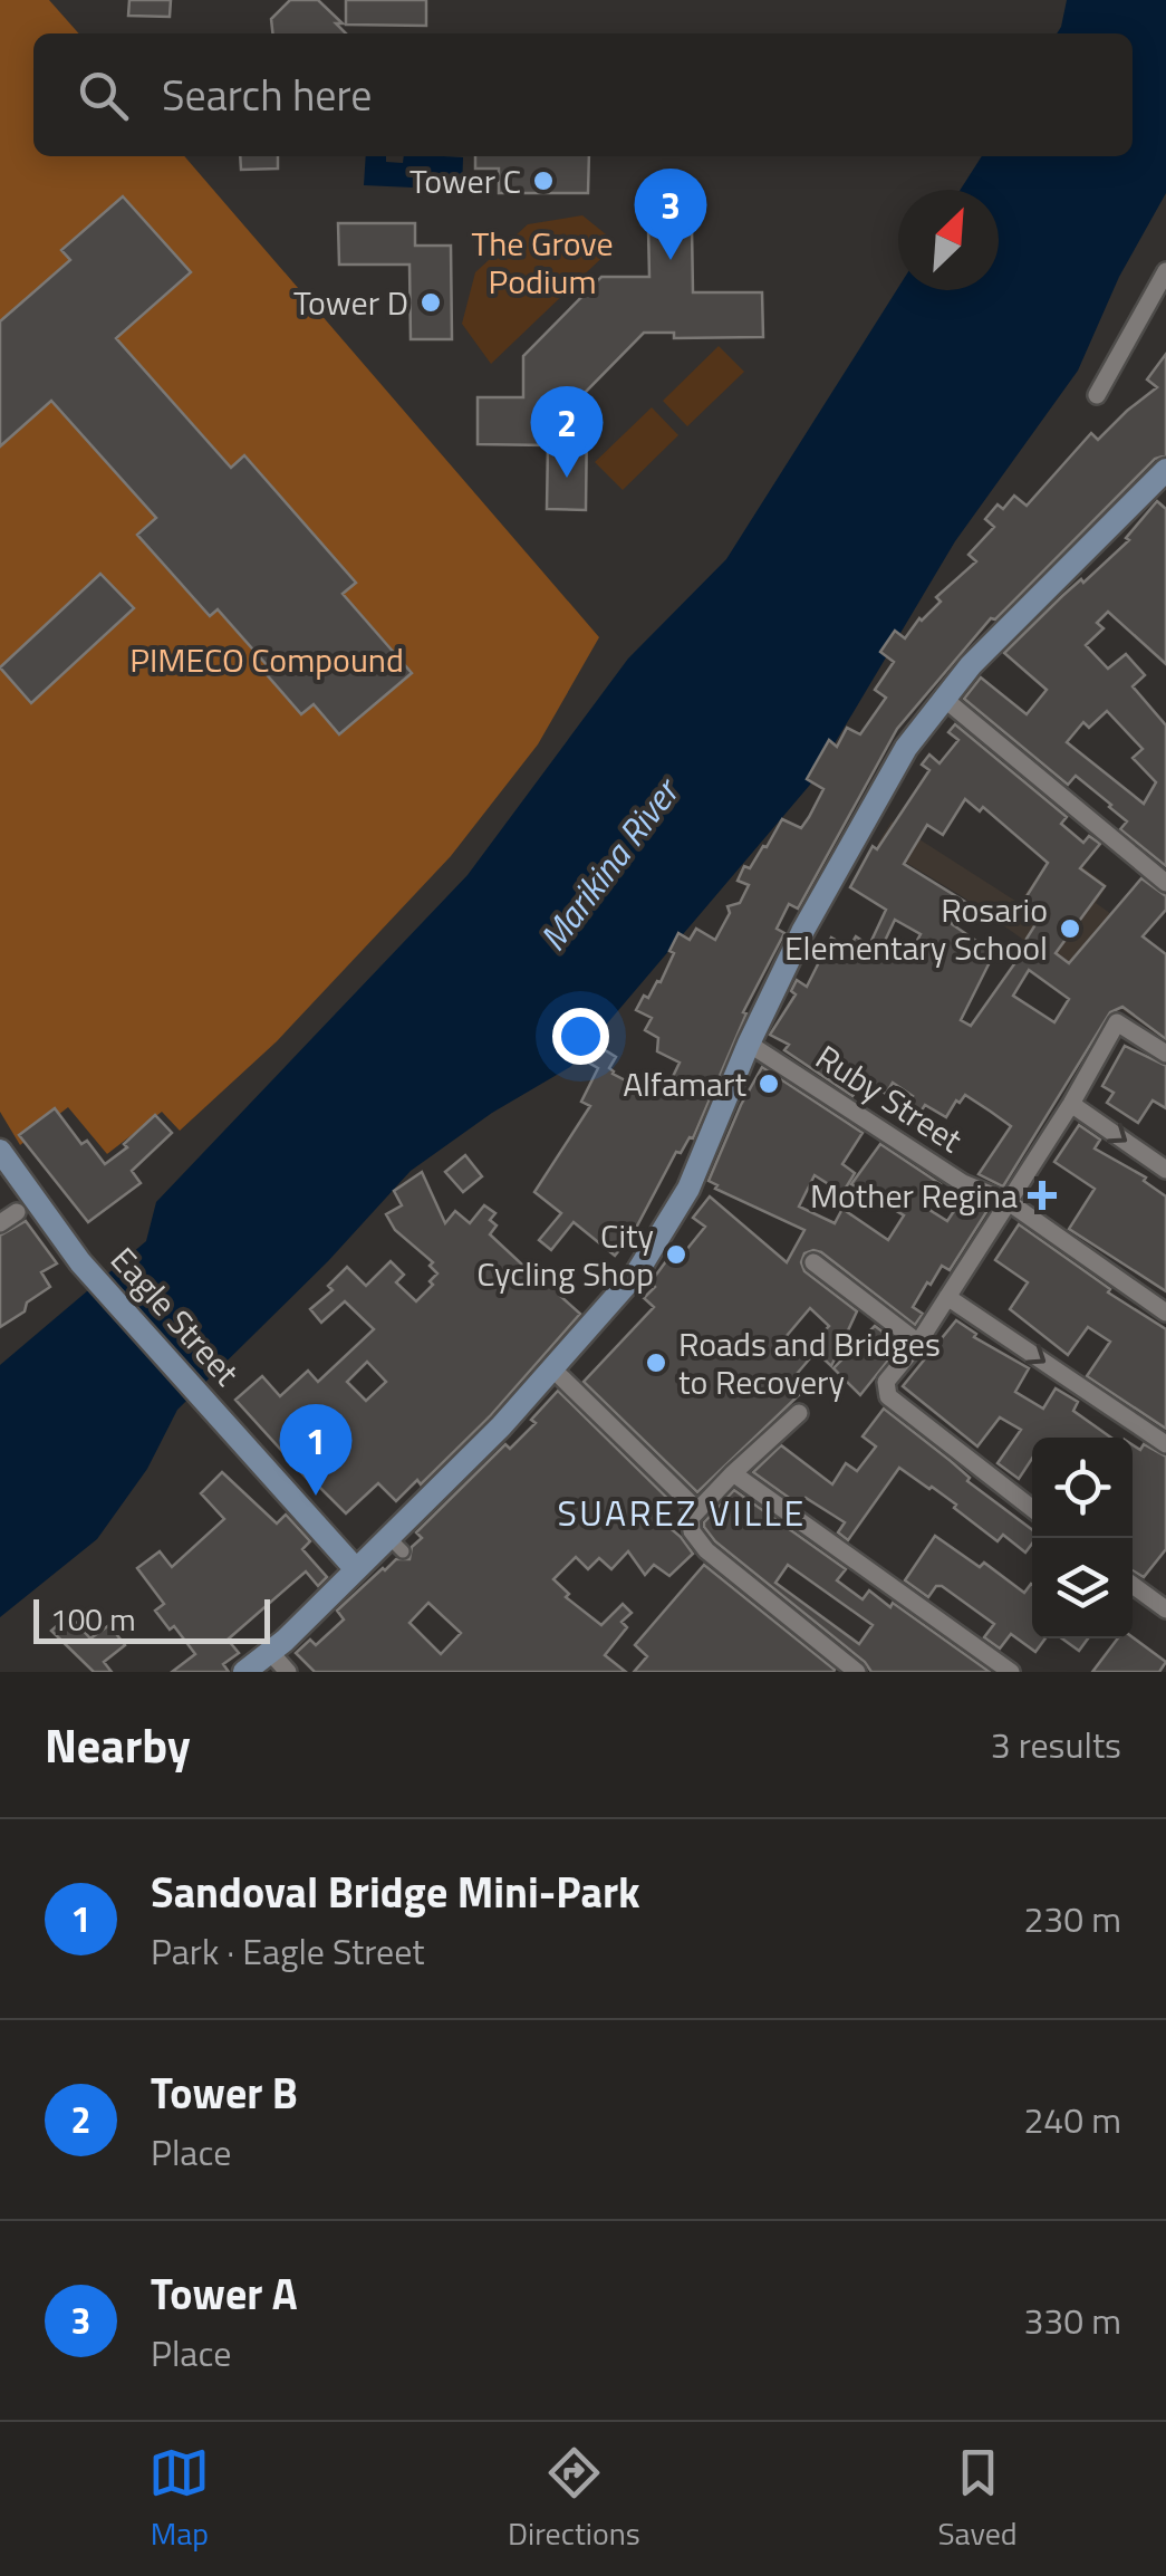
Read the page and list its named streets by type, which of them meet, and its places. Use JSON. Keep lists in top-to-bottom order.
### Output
{
  "streets": {
    "main road": ["Eagle Street"],
    "street": ["Ruby Street"]
  },
  "districts": ["SUAREZ VILLE"],
  "water": ["Marikina River"],
  "parks": ["The Grove Podium", "PIMECO Compound"],
  "places": {
    "other": [
      "Tower C",
      "Tower D",
      "Rosario Elementary School",
      "Alfamart",
      "City Cycling Shop",
      "Roads and Bridges to Recovery"
    ],
    "health": ["Mother Regina"]
  },
  "scale_bar": "100 m",
  "north": "top right",
  "page": {
    "search": "Search here",
    "pins": ["3", "2", "1"],
    "scale": "100 m",
    "heading": ["Nearby", "3 results"],
    "list": [
      {
        "mark": "1",
        "name": "Sandoval Bridge Mini-Park",
        "note": "Park · Eagle Street",
        "value": "230 m"
      },
      {
        "mark": "2",
        "name": "Tower B",
        "note": "Place",
        "value": "240 m"
      },
      {
        "mark": "3",
        "name": "Tower A",
        "note": "Place",
        "value": "330 m"
      }
    ],
    "nav": ["Map", "Directions", "Saved"]
  }
}
